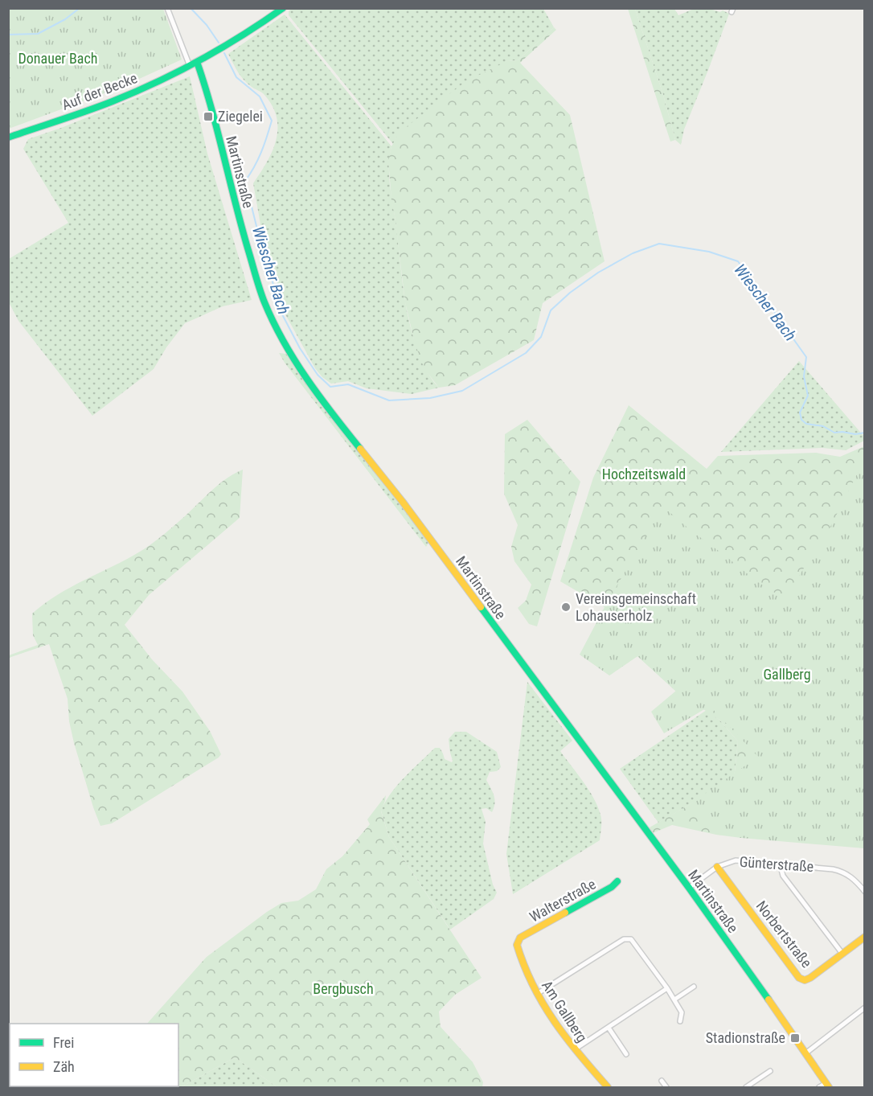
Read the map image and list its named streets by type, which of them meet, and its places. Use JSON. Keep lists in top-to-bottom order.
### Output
{
  "streets": {
    "street": [
      "Auf der Becke",
      "Martinstraße",
      "Günterstraße",
      "Walterstraße",
      "Norbertstraße",
      "Am Gallberg"
    ]
  },
  "crossings": [
    ["Auf der Becke", "Martinstraße"],
    ["Martinstraße", "Günterstraße"],
    ["Günterstraße", "Norbertstraße"],
    ["Walterstraße", "Am Gallberg"]
  ],
  "water": ["Wiescher Bach"],
  "parks": [
    "Donauer Bach",
    "Hochzeitswald",
    "Gallberg",
    "Bergbusch"
  ],
  "places": {
    "transit": ["Ziegelei", "Stadionstraße"],
    "other": ["Vereinsgemeinschaft Lohauserholz"]
  },
  "legend": ["Frei", "Zäh"]
}
